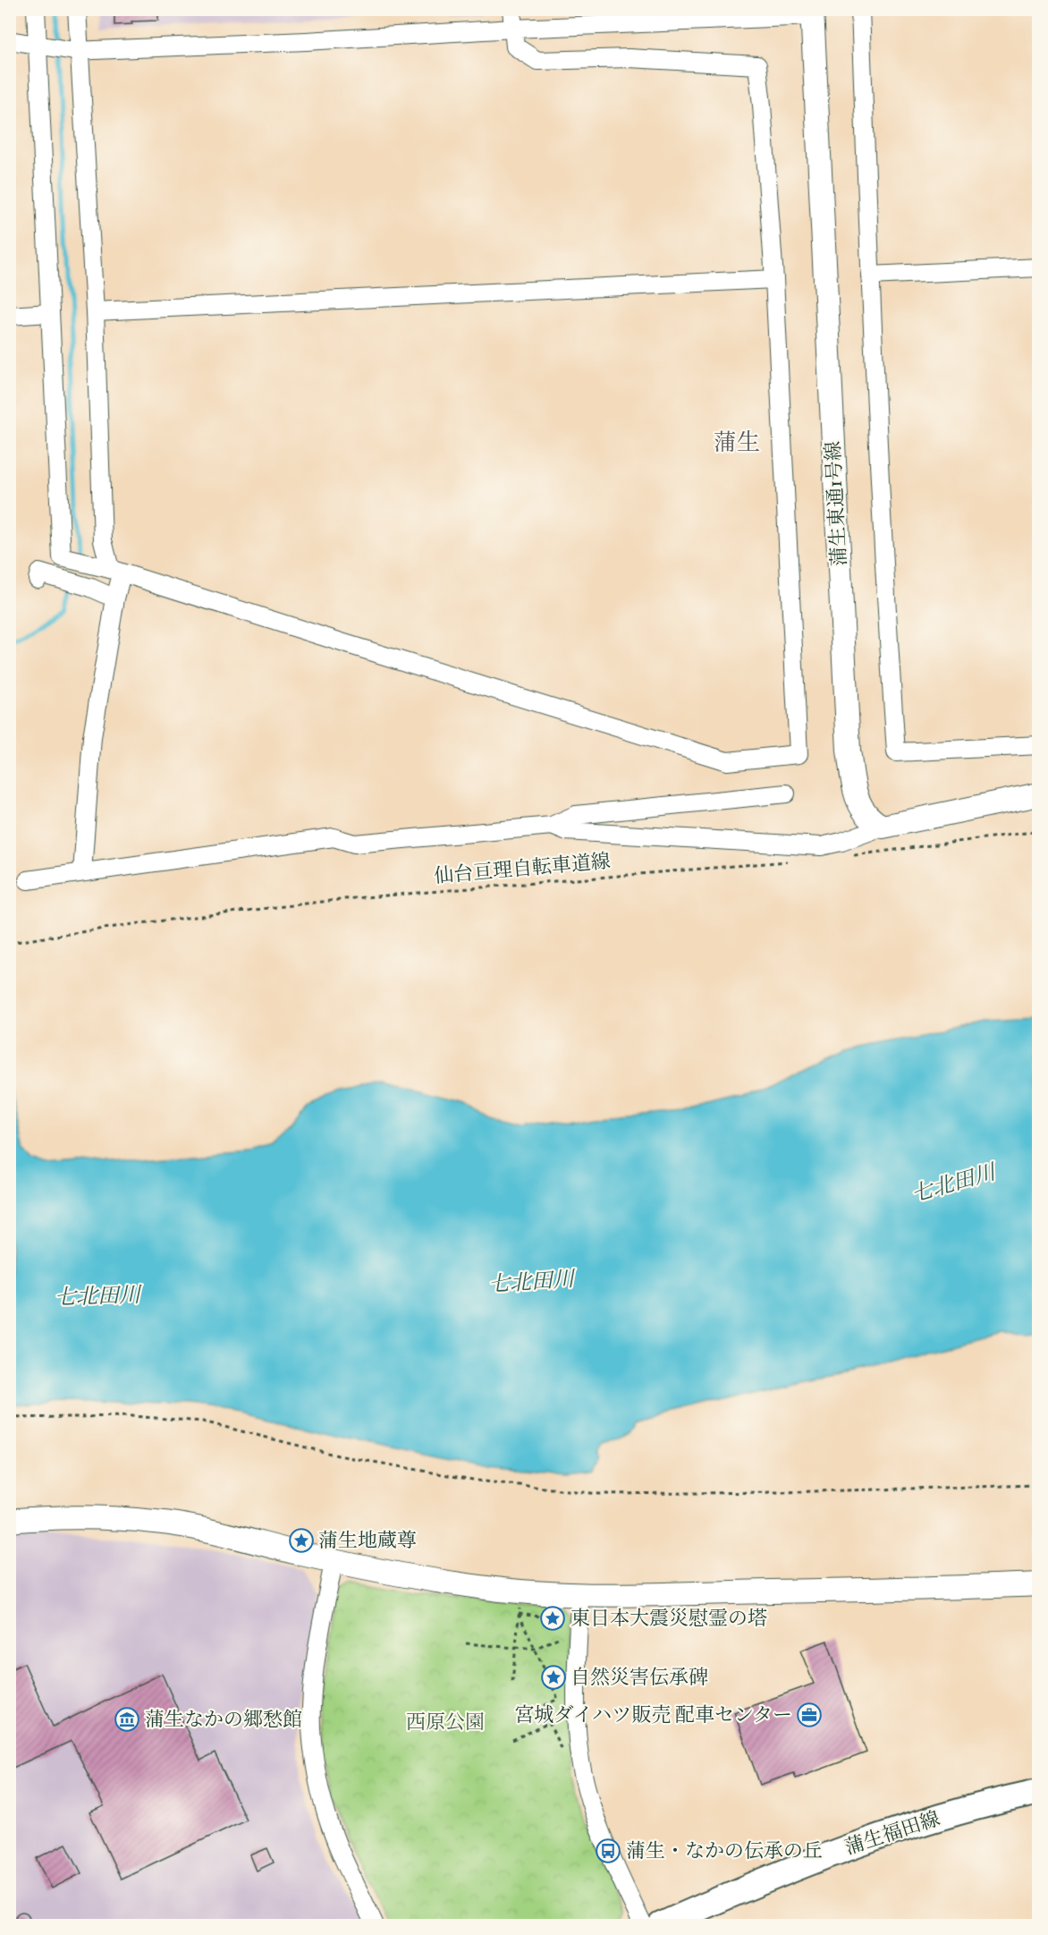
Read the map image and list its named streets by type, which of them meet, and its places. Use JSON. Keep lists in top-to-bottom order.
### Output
{
  "streets": {
    "main road": ["蒲生福田線"],
    "street": ["蒲生東通1号線"],
    "path": ["仙台亘理自転車道線"]
  },
  "districts": ["蒲生"],
  "water": ["七北田川"],
  "parks": ["西原公園"],
  "places": {
    "place": ["蒲生地蔵尊", "東日本大震災慰霊の塔", "自然災害伝承碑"],
    "office": ["宮城ダイハツ販売 配車センター"],
    "museum": ["蒲生なかの郷愁館"],
    "bus stop": ["蒲生・なかの伝承の丘"]
  }
}
